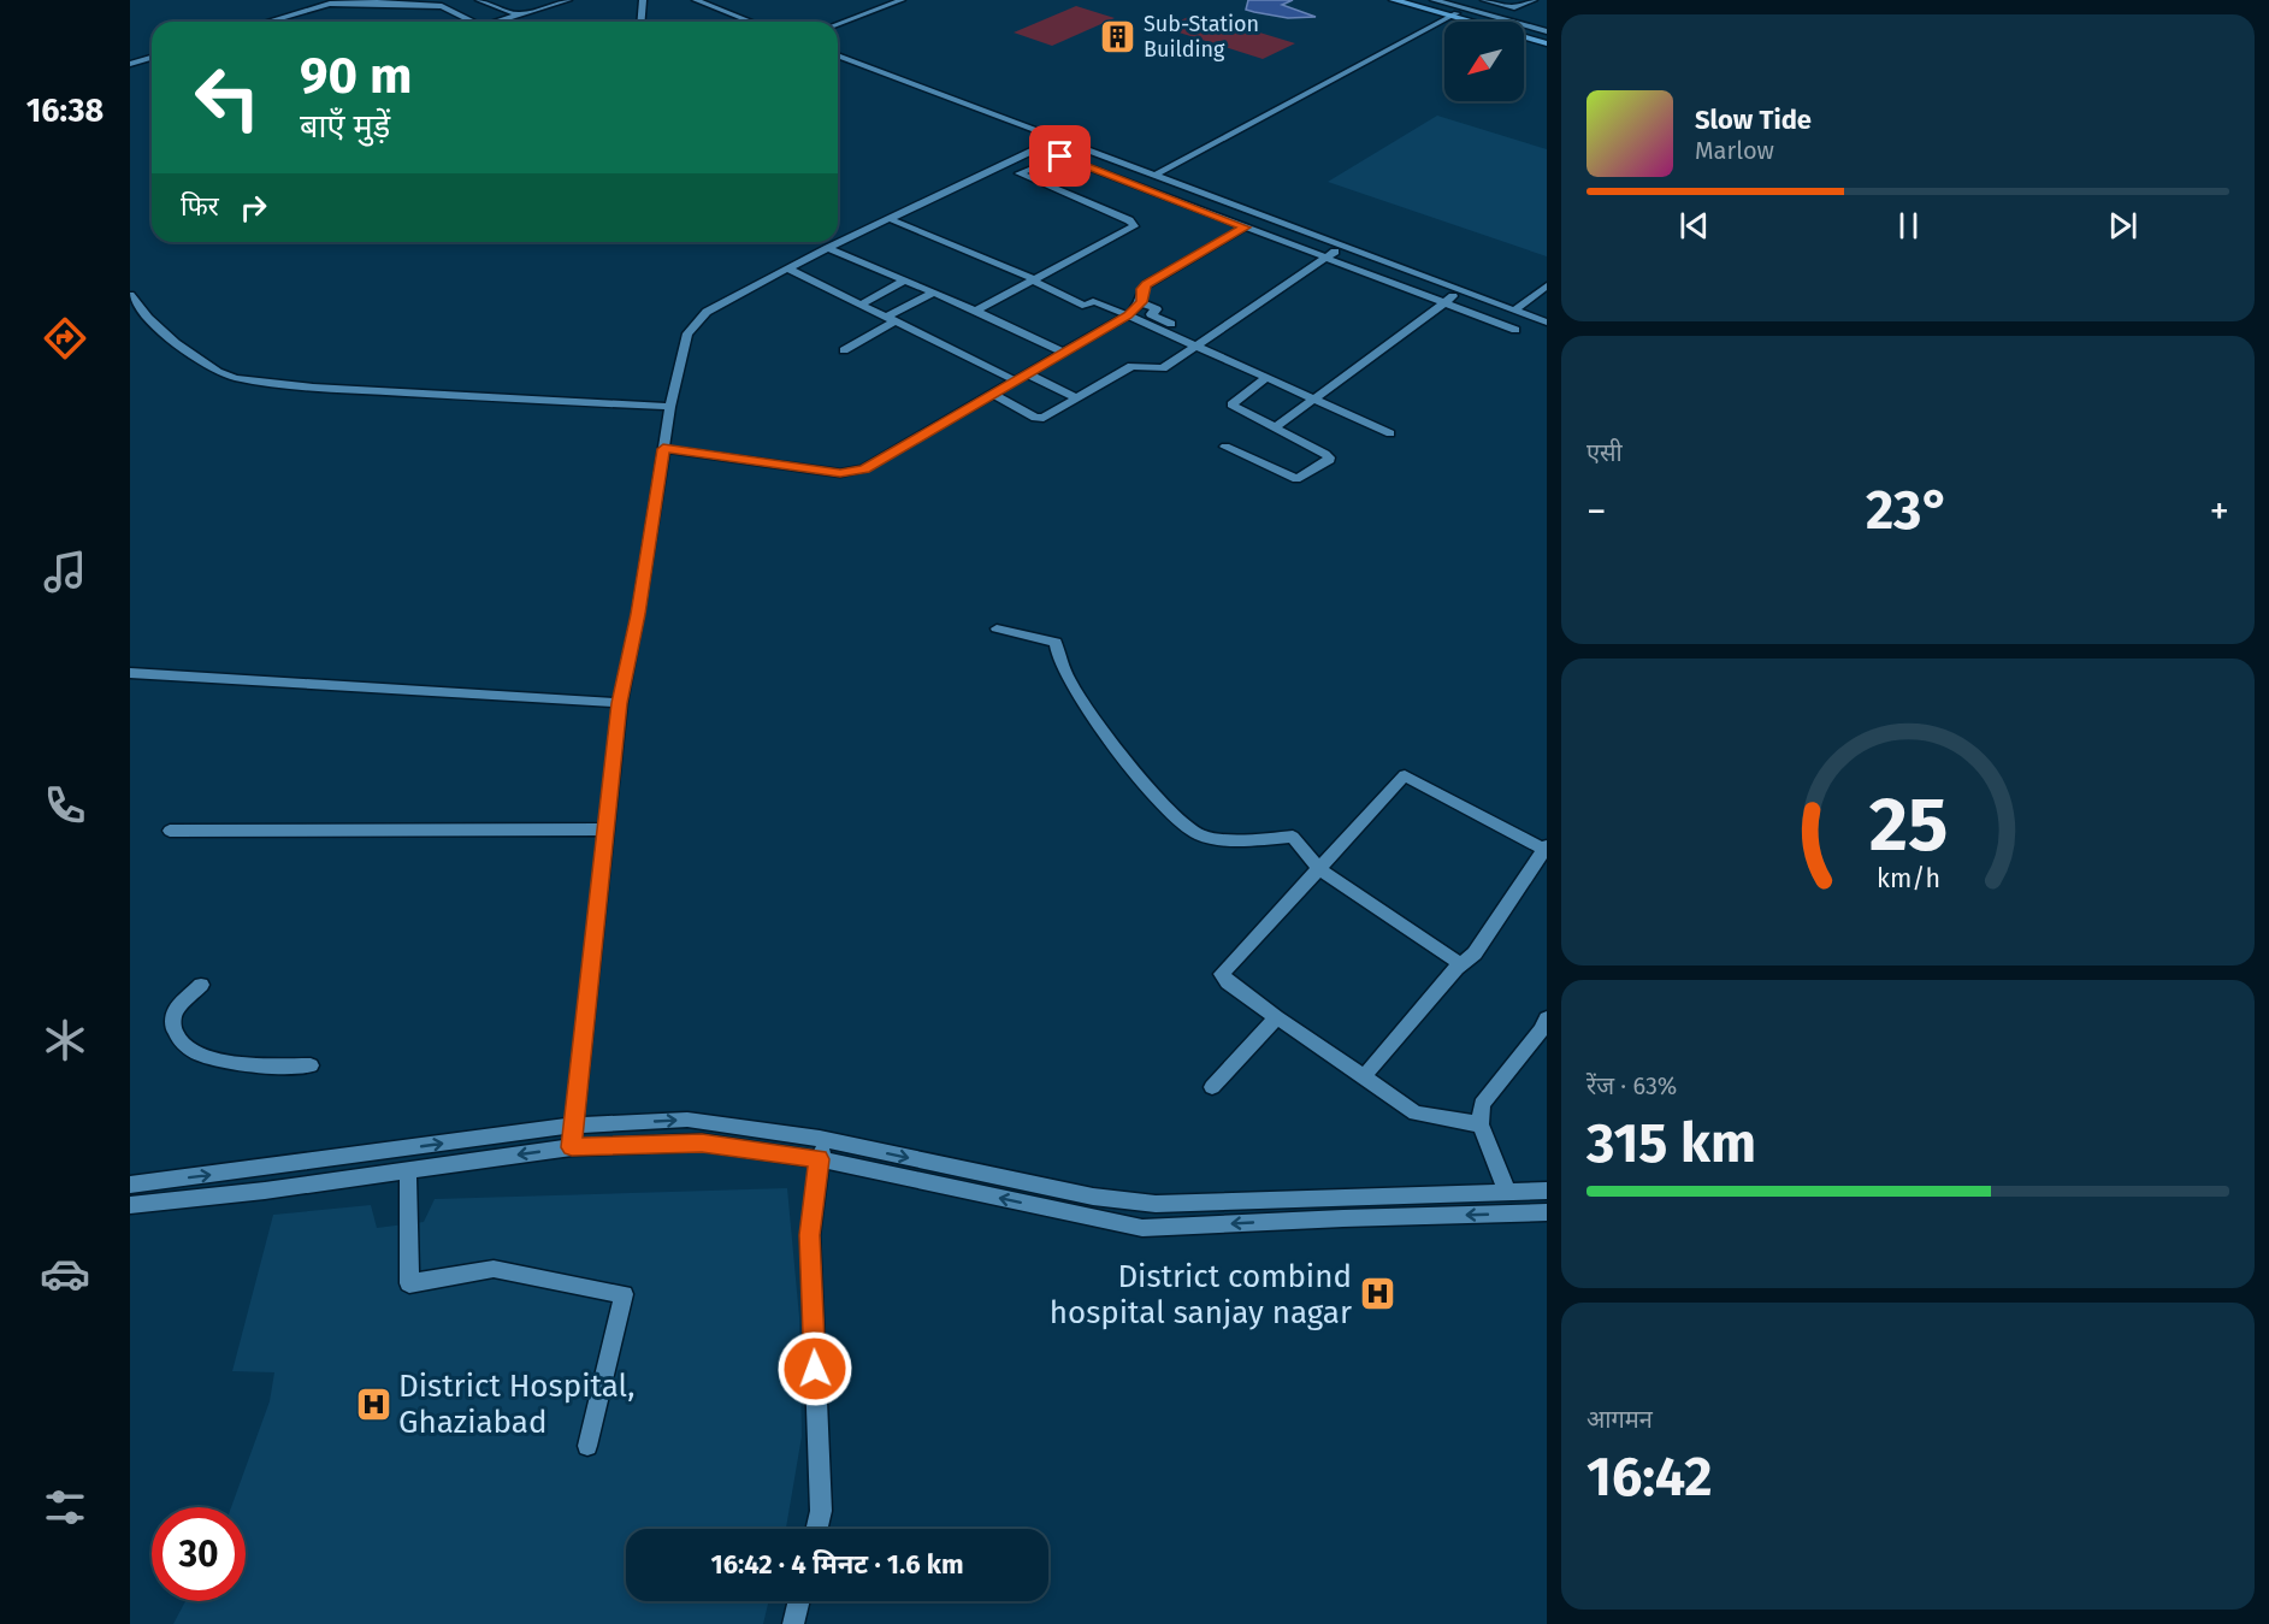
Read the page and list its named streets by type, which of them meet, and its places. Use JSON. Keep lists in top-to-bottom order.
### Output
{
  "places": {
    "building": ["Sub-Station Building"],
    "hospital": ["District combind hospital sanjay nagar", "District Hospital, Ghaziabad"]
  },
  "north": "bottom left",
  "page": {
    "tabs": "16:38",
    "turn": ["90 m", "बाएँ मुड़ें"],
    "song": ["Slow Tide", "Marlow"],
    "then": "फिर",
    "tile": [
      "एसी",
      ["रेंज · 63%", "315 km"],
      ["आगमन", "16:42"]
    ],
    "heat": ["−", "23°", "+"],
    "limit": "30",
    "trip": "16:42 · 4 मिनट · 1.6 km",
    "gauge": ["25", "km/h"]
  }
}
